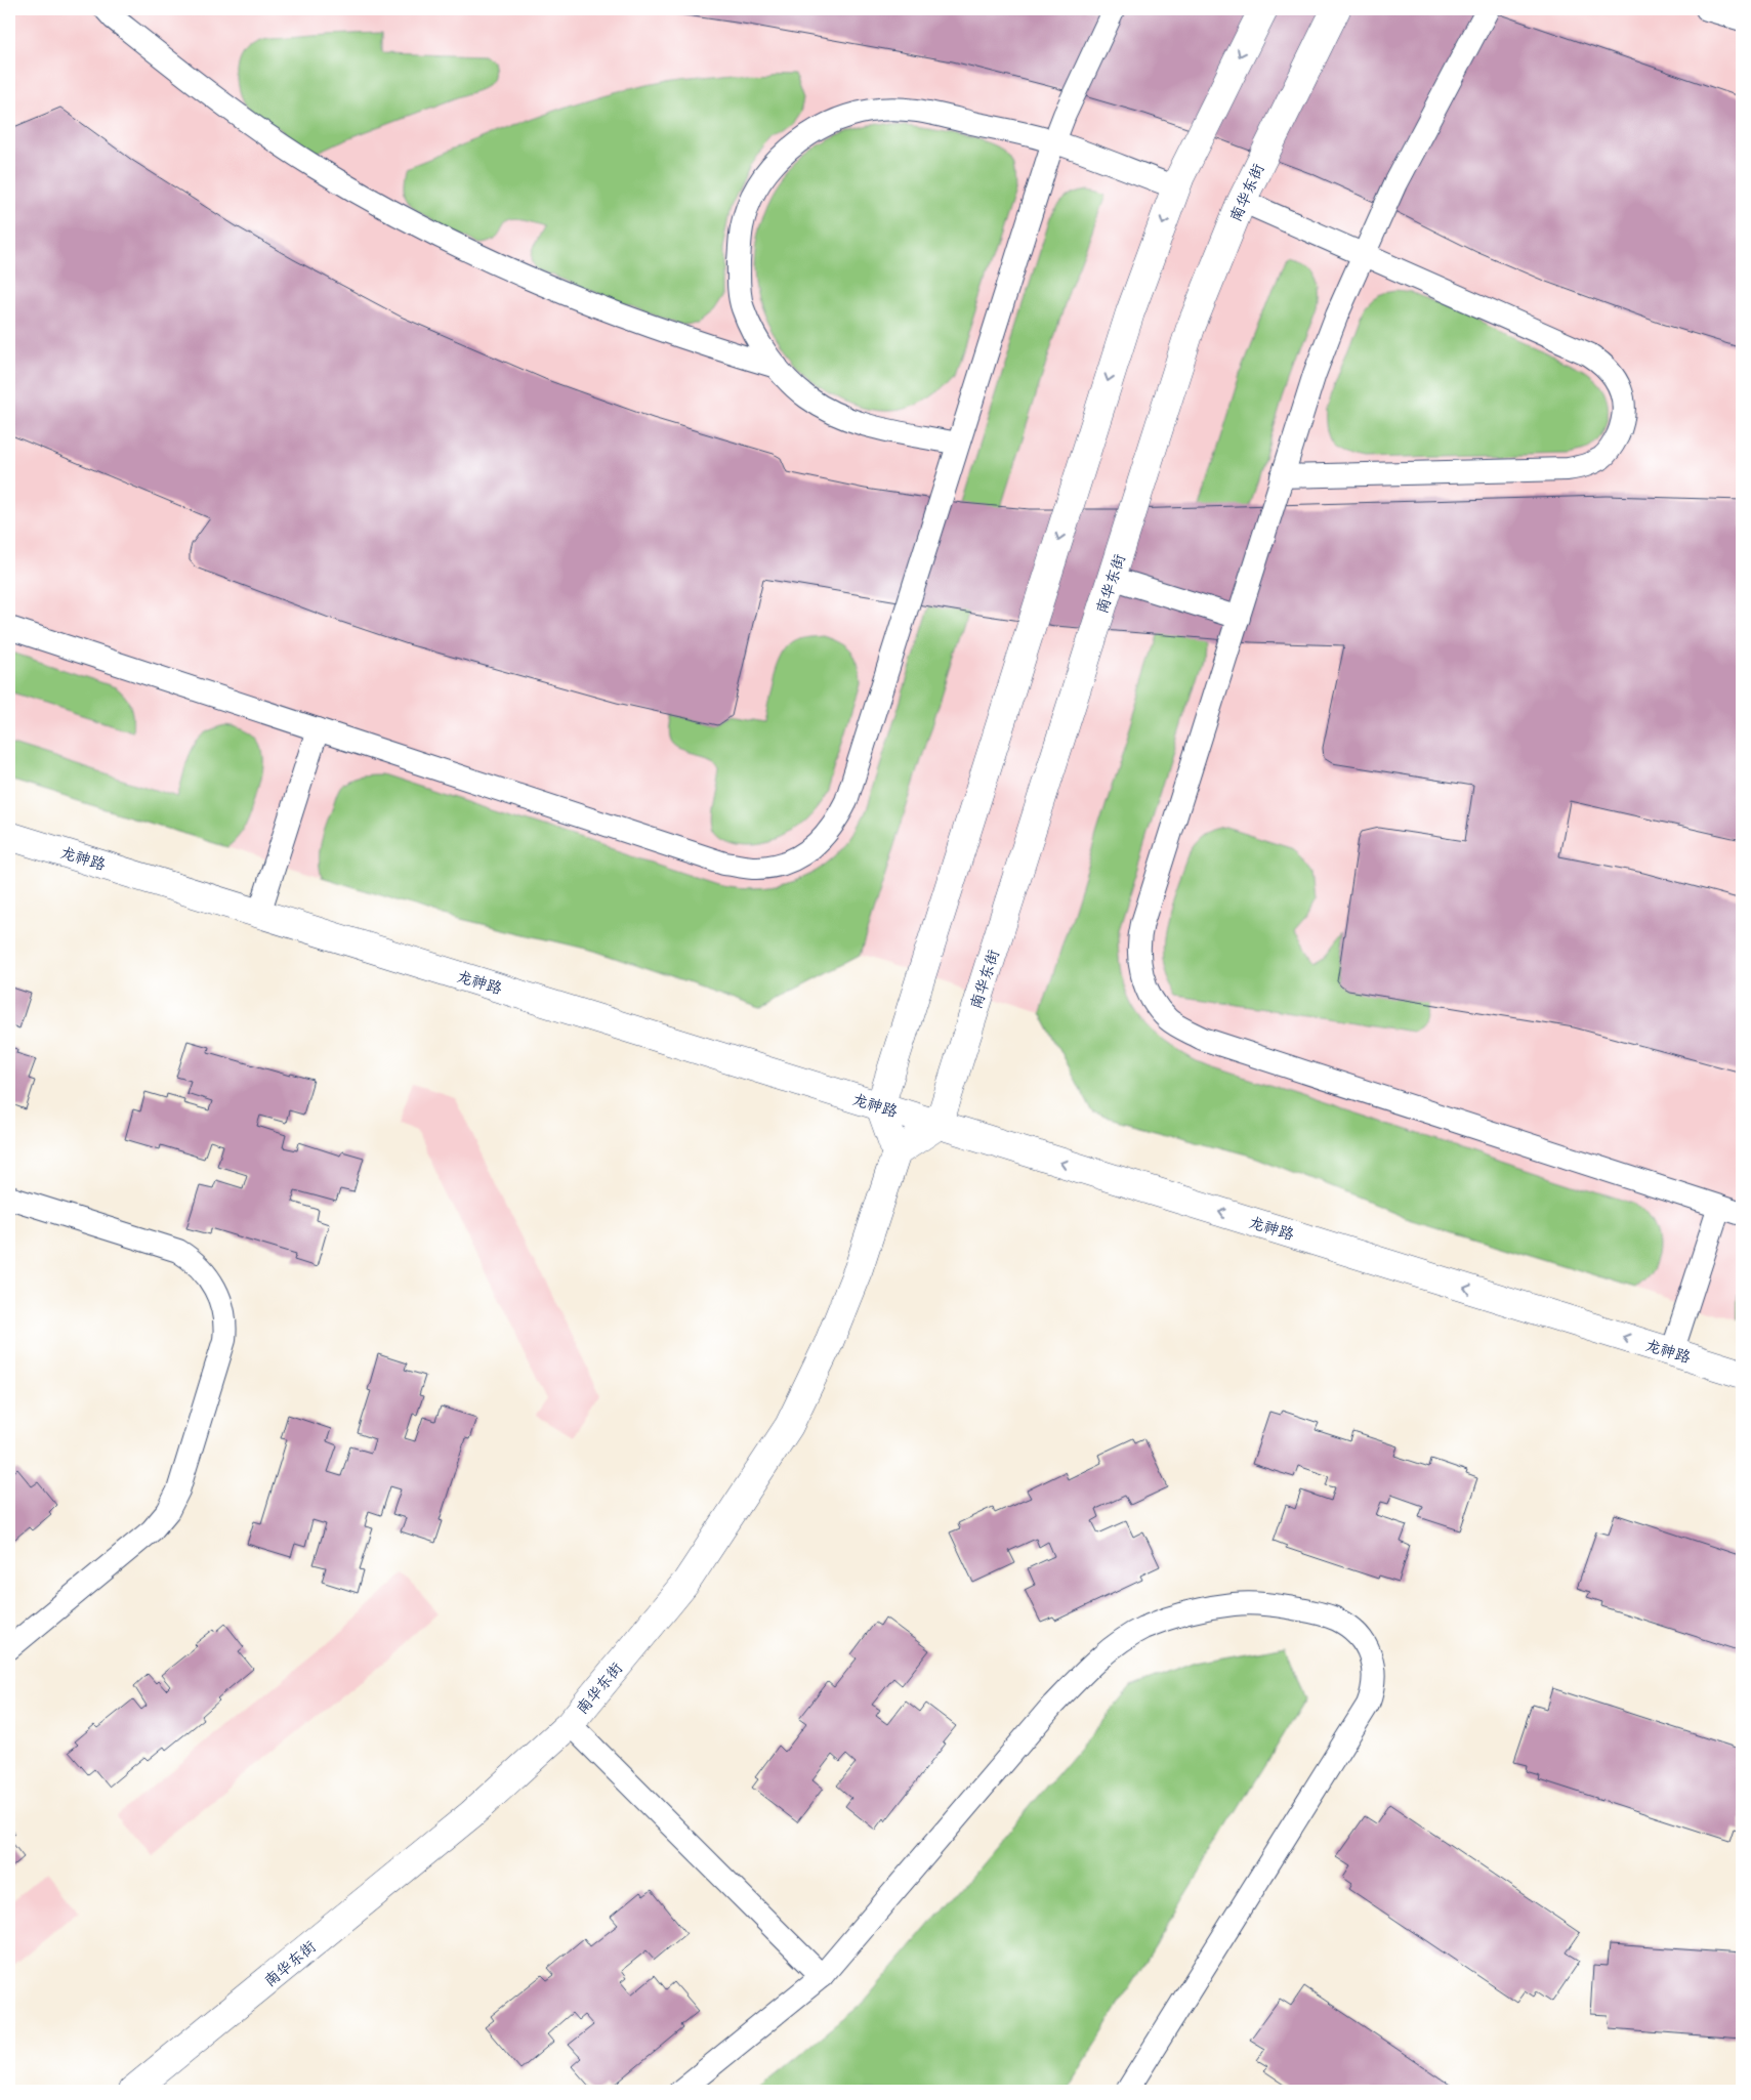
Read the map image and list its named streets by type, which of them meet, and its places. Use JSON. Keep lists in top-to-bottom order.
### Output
{
  "streets": {
    "street": ["南华东街", "龙神路"]
  },
  "crossings": [
    ["南华东街", "龙神路"]
  ],
  "one_way": ["龙神路"]
}
